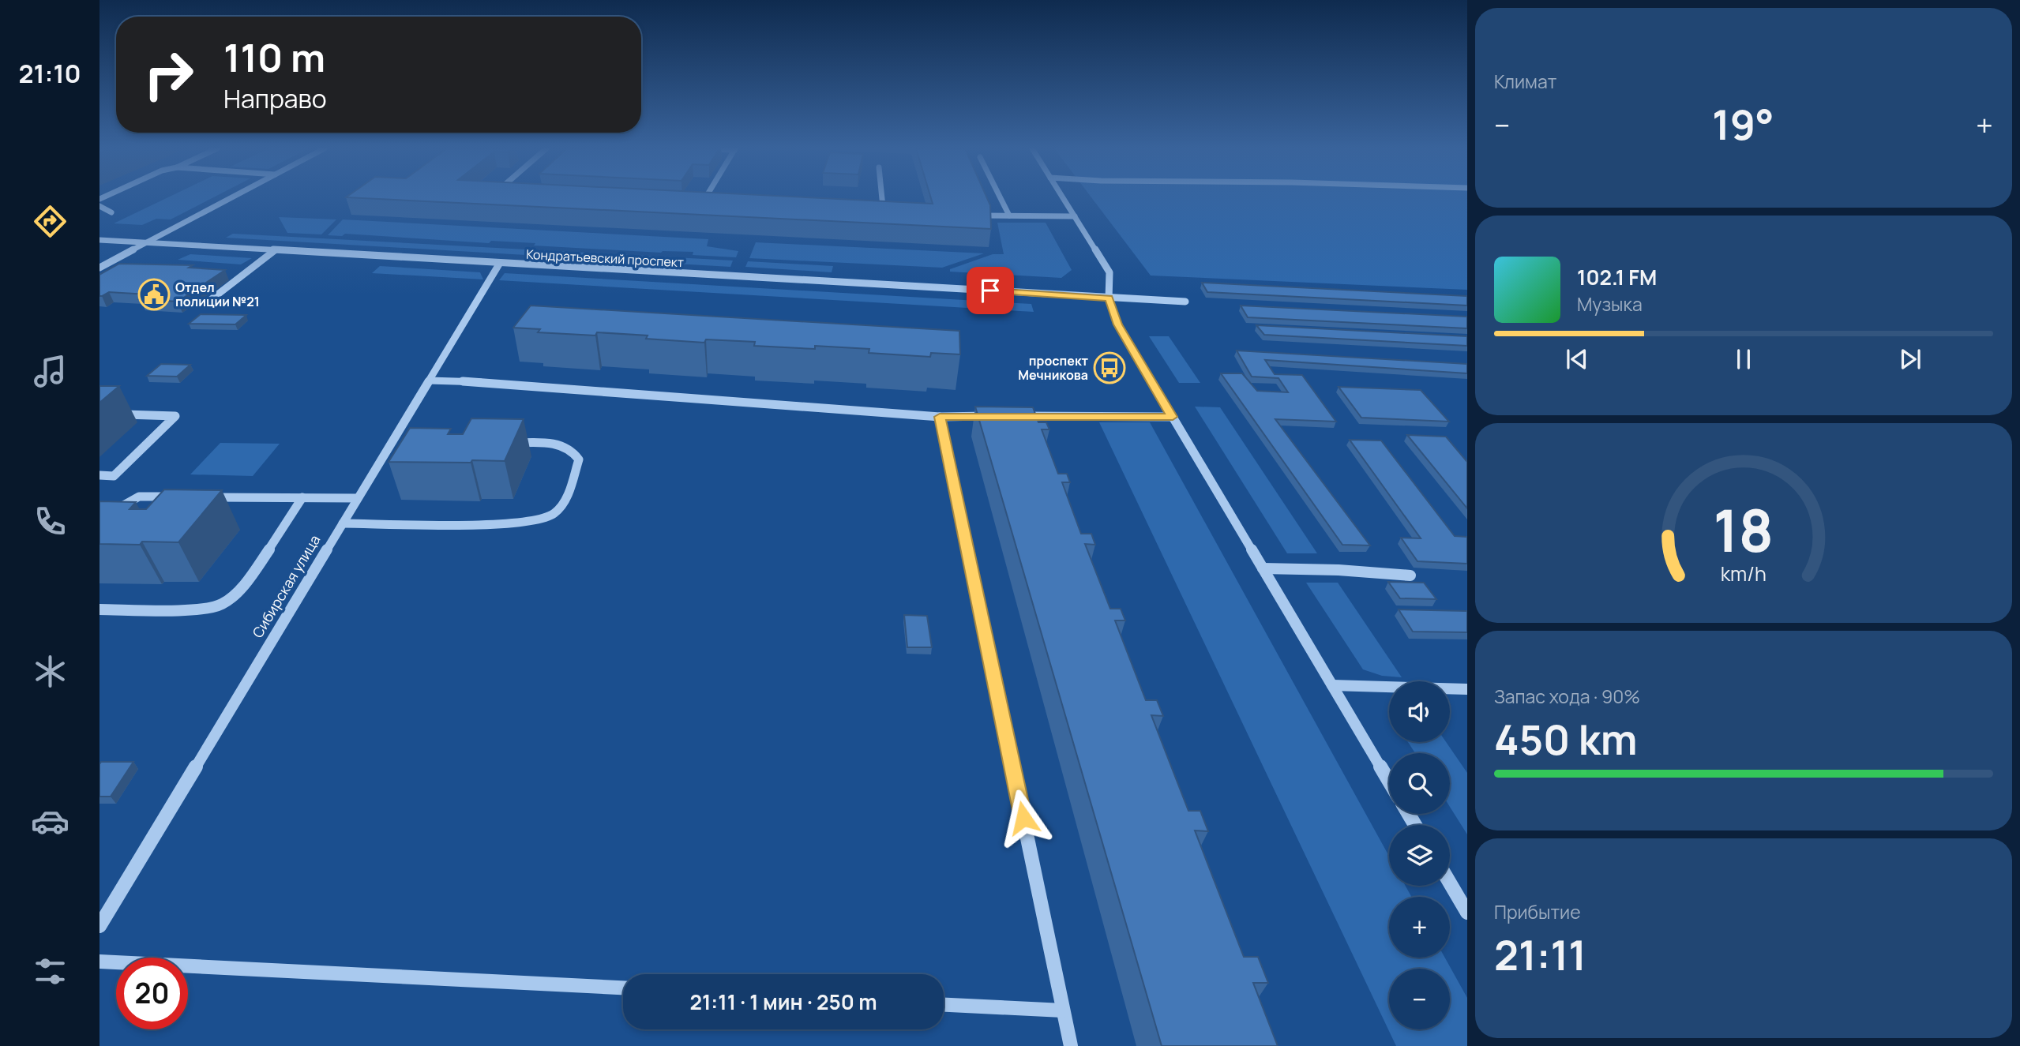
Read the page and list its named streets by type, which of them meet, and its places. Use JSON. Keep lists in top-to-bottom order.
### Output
{
  "streets": {
    "street": ["Кондратьевский проспект", "Сибирская улица"]
  },
  "crossings": [
    ["Кондратьевский проспект", "Сибирская улица"]
  ],
  "places": {
    "public building": ["Отдел полиции №21"],
    "bus stop": ["проспект Мечникова"]
  },
  "page": {
    "tabs": "21:10",
    "tile": [
      "Климат",
      ["Запас хода · 90%", "450 km"],
      ["Прибытие", "21:11"]
    ],
    "turn": ["110 m", "Направо"],
    "heat": ["−", "19°", "+"],
    "song": ["102.1 FM", "Музыка"],
    "map_buttons": ["+", "−"],
    "limit": "20",
    "trip": "21:11 · 1 мин · 250 m",
    "gauge": ["18", "km/h"]
  }
}
